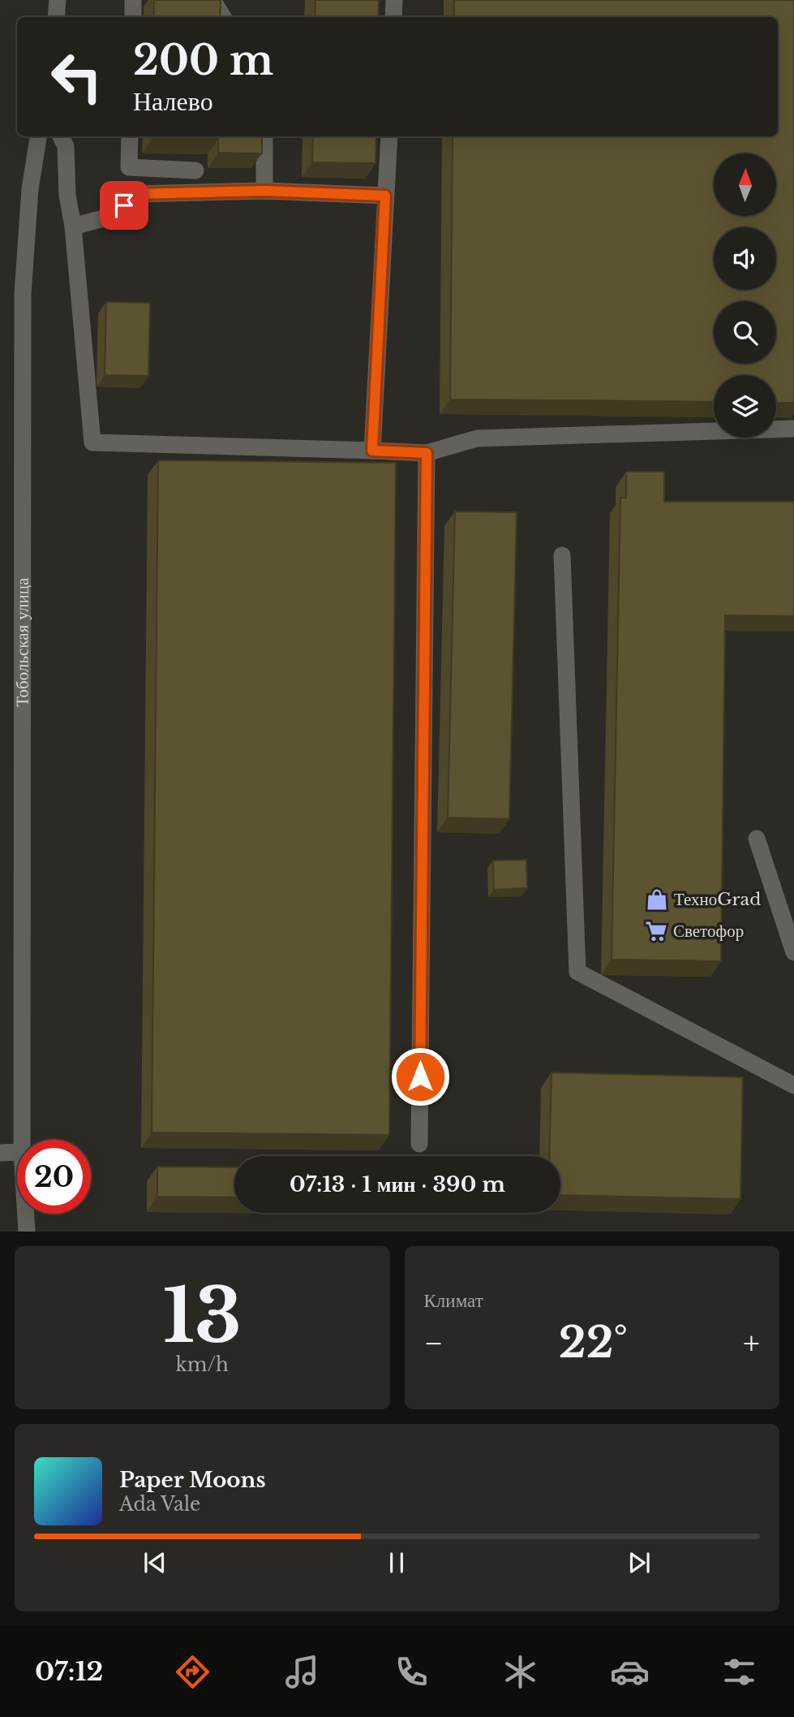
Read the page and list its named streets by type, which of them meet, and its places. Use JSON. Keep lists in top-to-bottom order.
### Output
{
  "streets": {
    "street": ["Тобольская улица"]
  },
  "places": {
    "shop": ["ТехноGrad"],
    "supermarket": ["Светофор"]
  },
  "north": "top",
  "page": {
    "turn": ["200 m", "Налево"],
    "limit": "20",
    "trip": "07:13 · 1 мин · 390 m",
    "tile": [
      ["13", "km/h"],
      "Климат"
    ],
    "heat": ["−", "22°", "+"],
    "song": ["Paper Moons", "Ada Vale"],
    "tabs": "07:12"
  }
}
